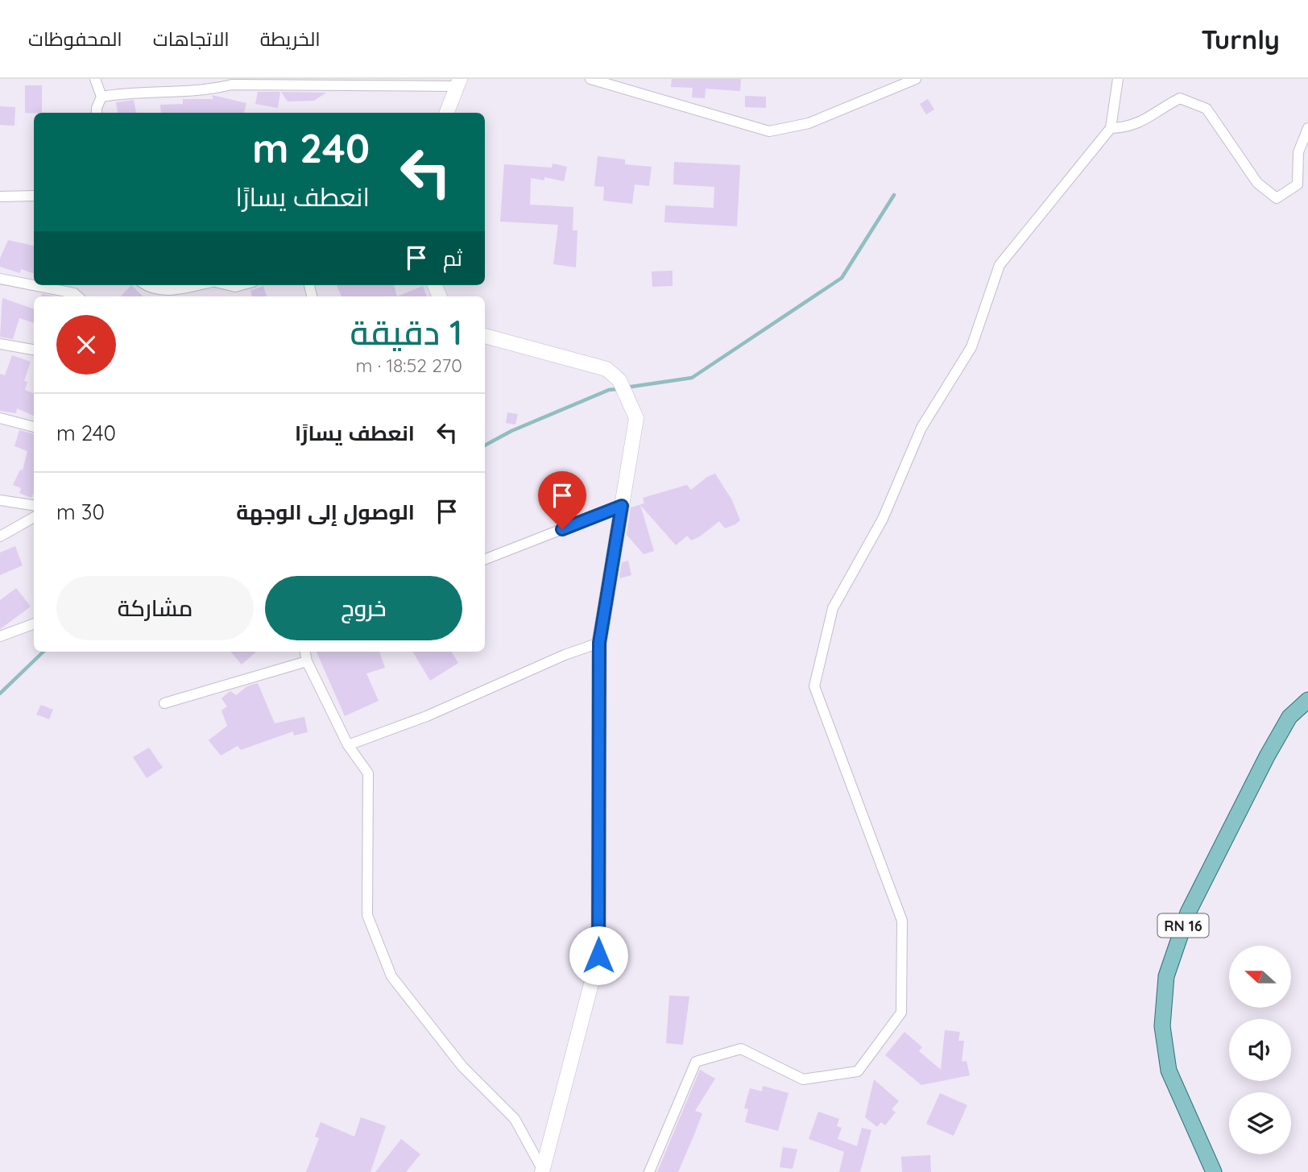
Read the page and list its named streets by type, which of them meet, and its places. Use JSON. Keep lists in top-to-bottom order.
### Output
{
  "streets": {
    "main road": ["RN 16"]
  },
  "north": "left",
  "page": {
    "header": "Turnly",
    "nav": ["الخريطة", "الاتجاهات", "المحفوظات"],
    "turn": ["240 m", "انعطف يسارًا"],
    "then": "ثم",
    "heading": ["1 دقيقة", "270 m · 18:52"],
    "list": [
      {
        "name": "انعطف يسارًا",
        "value": "240 m"
      },
      {
        "name": "الوصول إلى الوجهة",
        "value": "30 m"
      }
    ],
    "buttons": ["خروج", "مشاركة"]
  }
}
